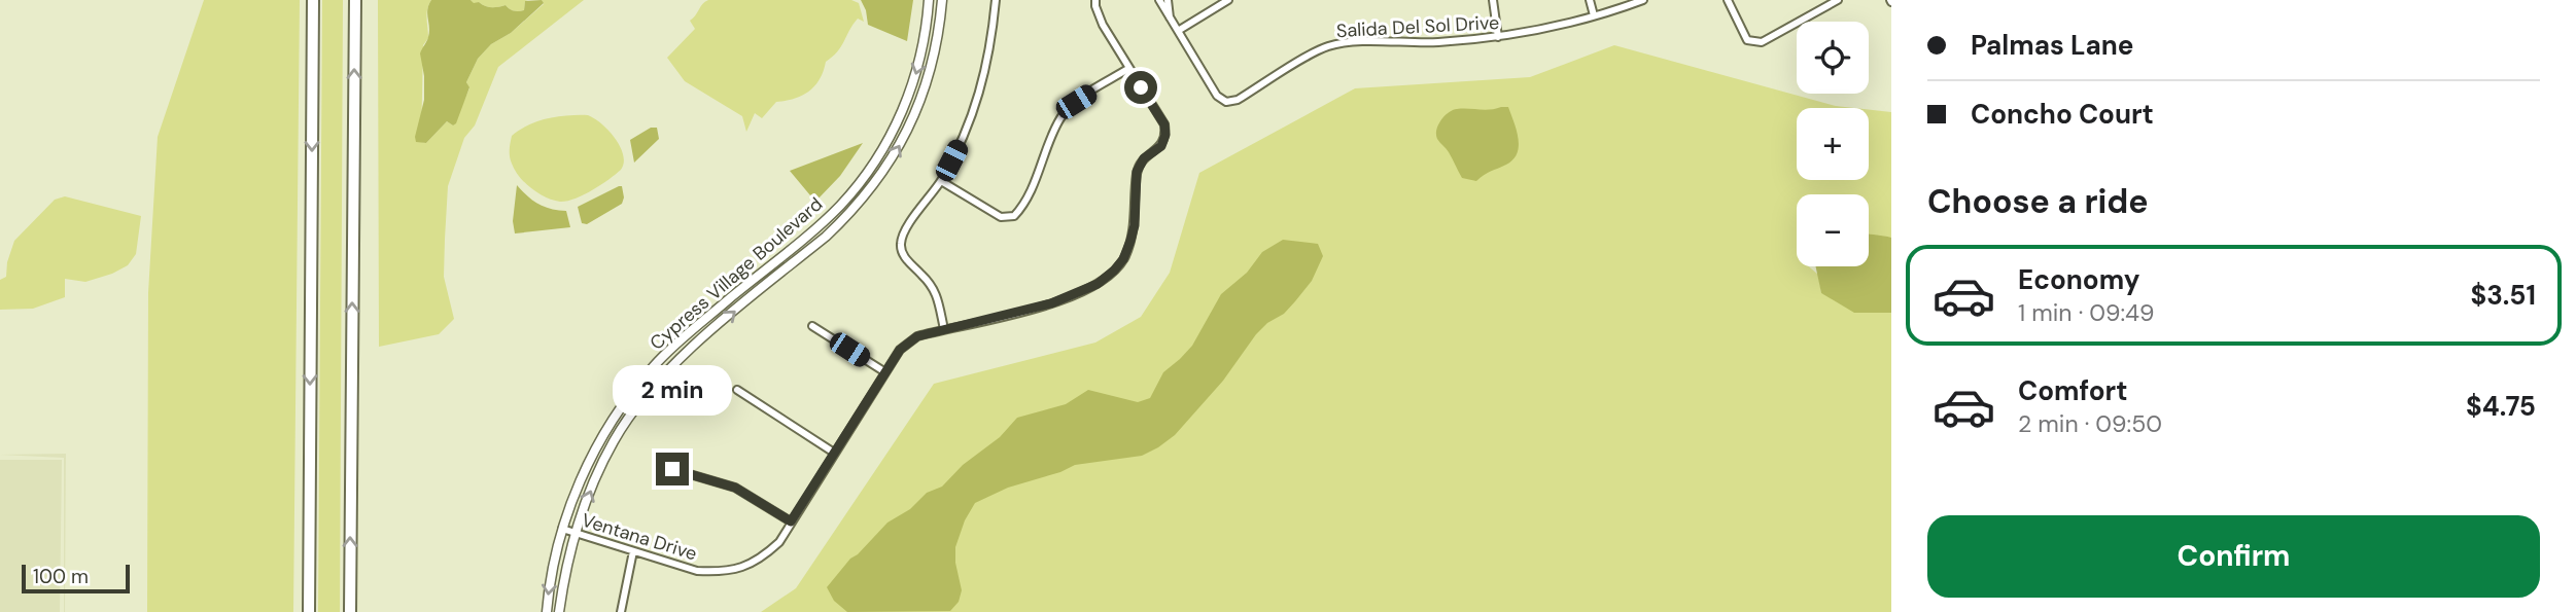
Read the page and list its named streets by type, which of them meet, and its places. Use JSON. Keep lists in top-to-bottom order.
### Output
{
  "streets": {
    "street": ["Salida Del Sol Drive", "Cypress Village Boulevard", "Ventana Drive"]
  },
  "crossings": [
    ["Cypress Village Boulevard", "Ventana Drive"]
  ],
  "scale_bar": "100 m",
  "page": {
    "banner": ["Palmas Lane", "Concho Court"],
    "map_buttons": ["+", "−"],
    "heading": "Choose a ride",
    "list": [
      {
        "name": "Economy",
        "note": "1 min · 09:49",
        "value": "$3.51"
      },
      {
        "name": "Comfort",
        "note": "2 min · 09:50",
        "value": "$4.75"
      }
    ],
    "bubble": "2 min",
    "buttons": "Confirm",
    "scale": "100 m"
  }
}
